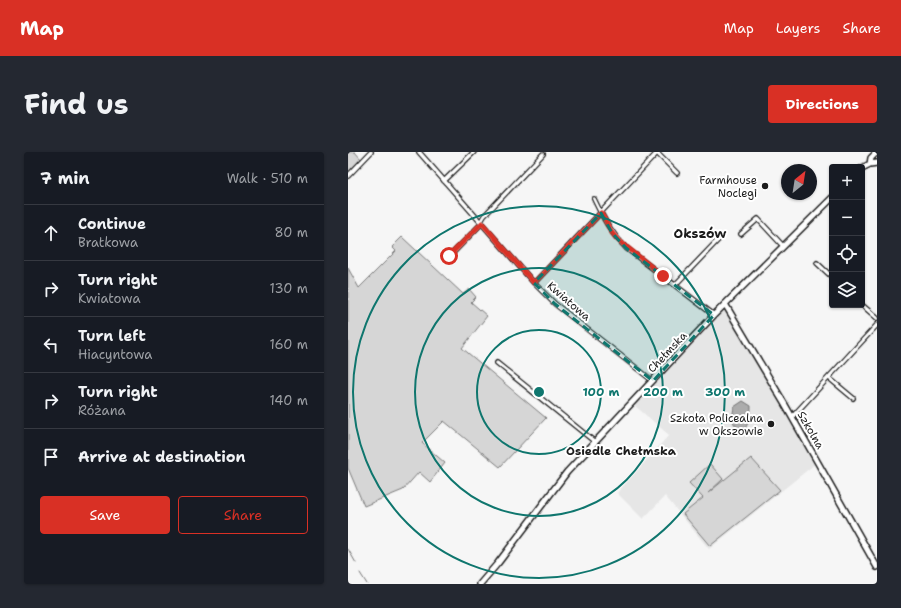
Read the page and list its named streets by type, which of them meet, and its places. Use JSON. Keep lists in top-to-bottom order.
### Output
{
  "streets": {
    "main road": ["Chełmska", "Szkolna"],
    "street": ["Kwiatowa"]
  },
  "crossings": [
    ["Kwiatowa", "Chełmska"],
    ["Chełmska", "Szkolna"]
  ],
  "districts": ["Okszów", "Osiedle Chełmska"],
  "places": ["Farmhouse Noclegi", "Szkoła Policealna w Okszowie"],
  "north": "top right",
  "page": {
    "header": "Map",
    "nav": ["Map", "Layers", "Share"],
    "title": "Find us",
    "buttons": [
      "Directions",
      ["Save", "Share"]
    ],
    "heading": ["7 min", "Walk · 510 m"],
    "map_buttons": ["+", "−"],
    "list": [
      ["Continue", "Bratkowa", "80 m"],
      ["Turn right", "Kwiatowa", "130 m"],
      ["Turn left", "Hiacyntowa", "160 m"],
      ["Turn right", "Różana", "140 m"],
      "Arrive at destination"
    ]
  },
  "rings": ["100 m", "200 m", "300 m"]
}
